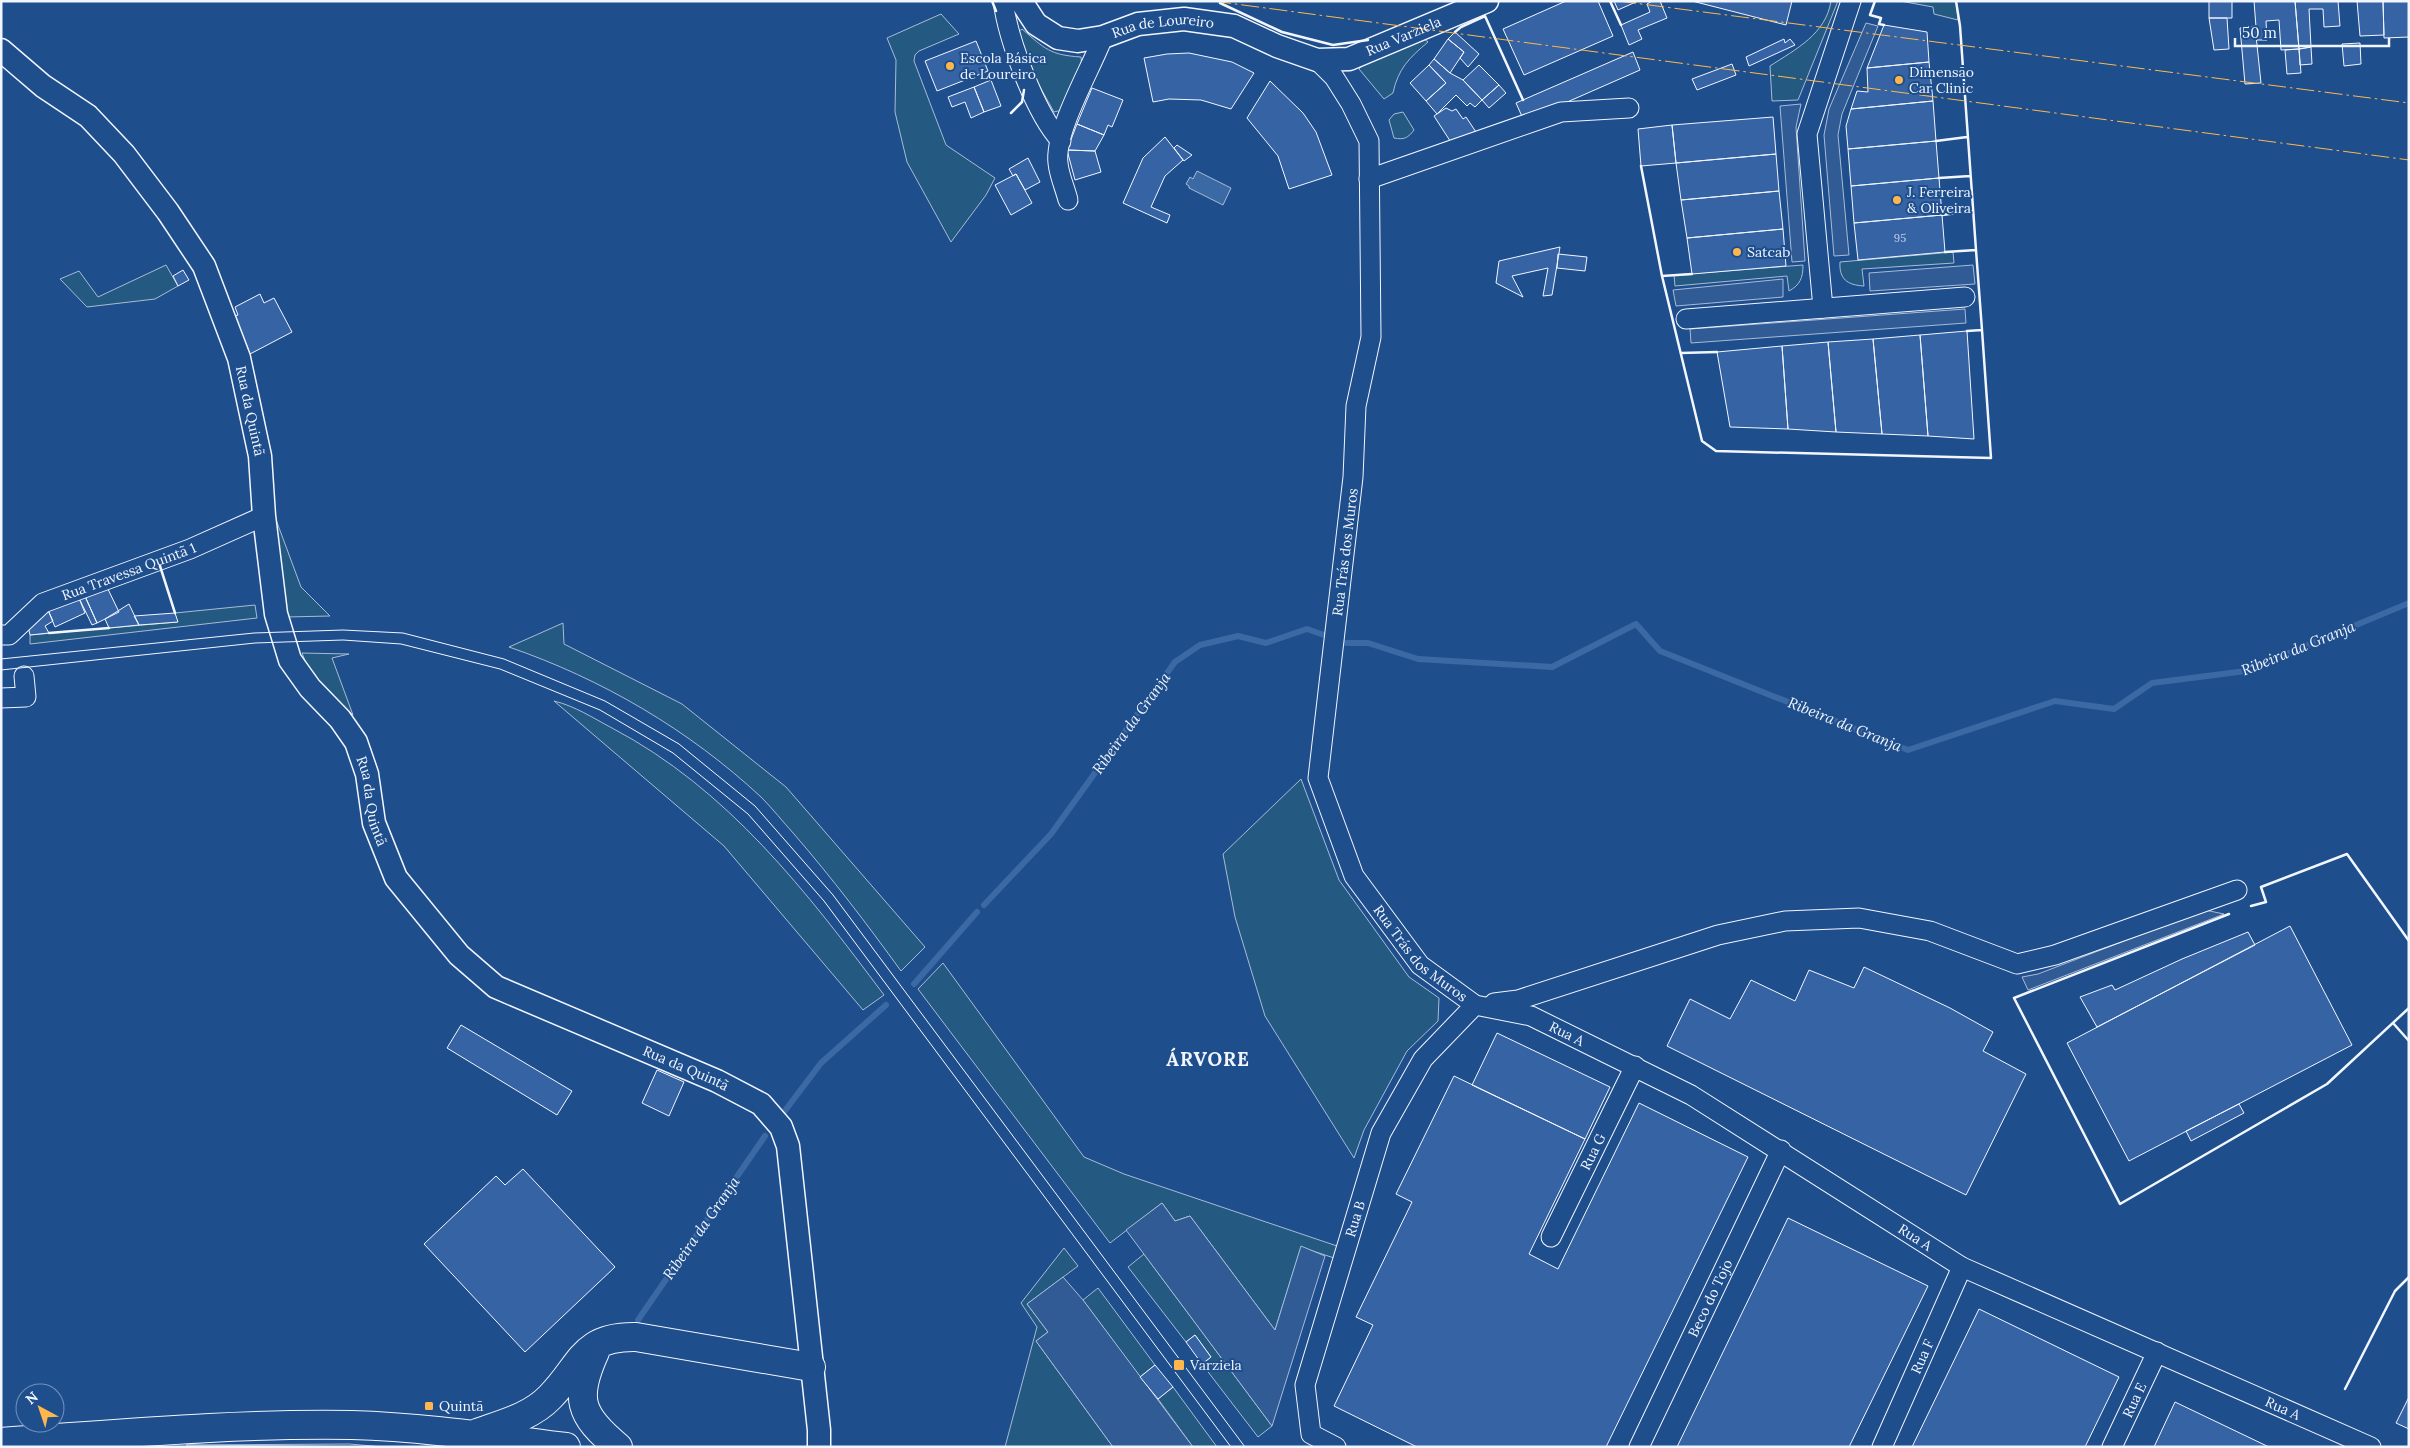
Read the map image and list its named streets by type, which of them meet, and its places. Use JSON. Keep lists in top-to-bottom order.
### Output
{
  "streets": {
    "street": [
      "Rua de Loureiro",
      "Rua Varziela",
      "Rua da Quintã",
      "Rua Trás dos Muros",
      "Rua Travessa Quintã 1",
      "Rua A",
      "Rua G",
      "Rua B",
      "Beco do Tojo",
      "Rua F",
      "Rua E"
    ]
  },
  "crossings": [
    ["Rua de Loureiro", "Rua Varziela"],
    ["Rua de Loureiro", "Rua Trás dos Muros"],
    ["Rua Varziela", "Rua Trás dos Muros"],
    ["Rua da Quintã", "Rua Travessa Quintã 1"],
    ["Rua Trás dos Muros", "Rua A"],
    ["Rua Trás dos Muros", "Rua B"],
    ["Rua A", "Rua G"],
    ["Rua A", "Rua B"],
    ["Rua A", "Beco do Tojo"],
    ["Rua A", "Rua F"],
    ["Rua A", "Rua E"]
  ],
  "districts": ["ÁRVORE"],
  "water": ["Ribeira da Granja"],
  "places": {
    "other": [
      "Escola Básica de Loureiro",
      "Dimensão Car Clinic",
      "J. Ferreira & Oliveira",
      "Satcab"
    ],
    "transit": ["Varziela", "Quintã"]
  },
  "house_numbers": ["95"],
  "scale_bar": "50 m",
  "north": "top left"
}
